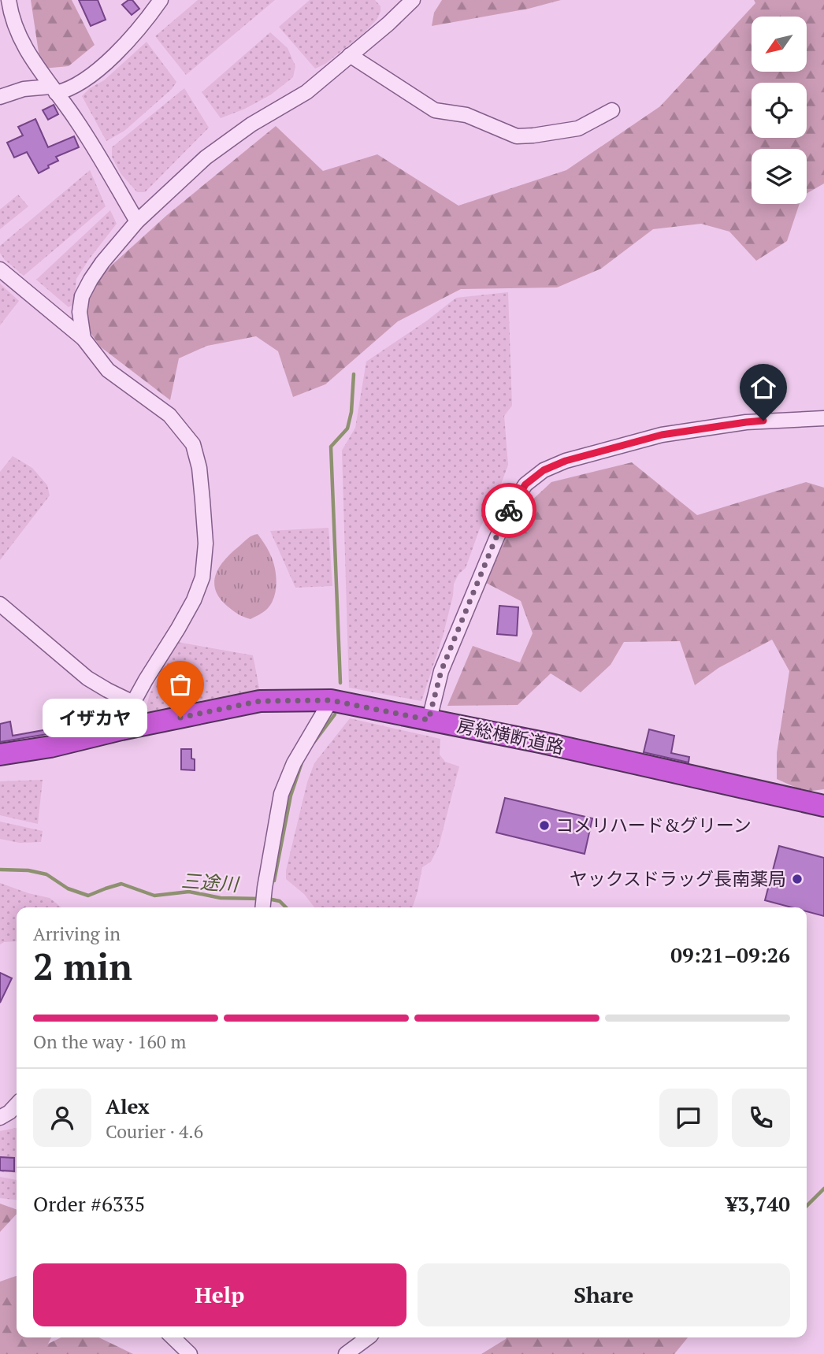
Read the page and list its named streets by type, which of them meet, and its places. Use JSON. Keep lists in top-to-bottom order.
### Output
{
  "streets": {
    "highway": ["房総横断道路"]
  },
  "water": ["三途川"],
  "places": ["イザカヤ", "コメリハード&グリーン", "ヤックスドラッグ長南薬局"],
  "north": "bottom left",
  "page": {
    "bubble": "イザカヤ",
    "heading": ["2 min", "Arriving in", "09:21–09:26"],
    "panel": [
      "Alex",
      "Courier · 4.6",
      "Order #6335",
      "¥3,740"
    ],
    "bar": "On the way · 160 m",
    "buttons": ["Help", "Share"]
  }
}
